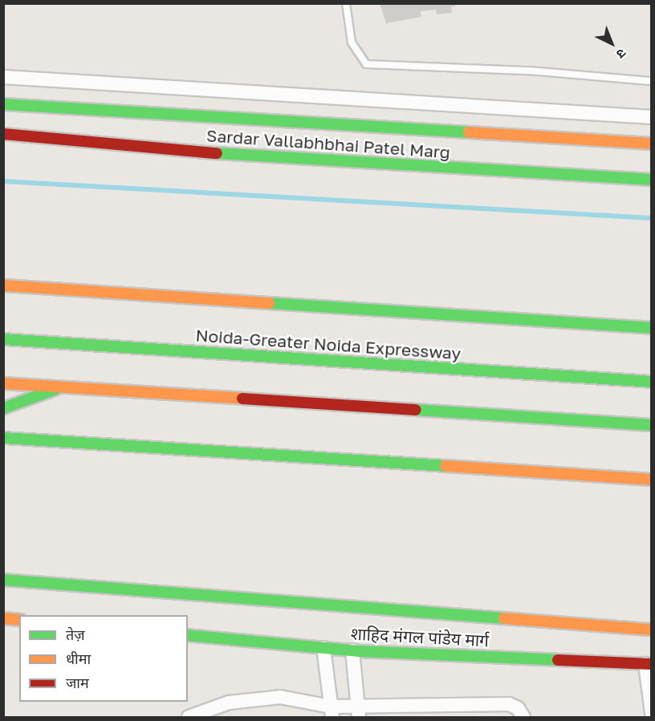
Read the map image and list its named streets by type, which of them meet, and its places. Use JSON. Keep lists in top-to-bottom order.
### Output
{
  "streets": {
    "main road": ["Sardar Vallabhbhai Patel Marg", "Noida-Greater Noida Expressway", "शाहिद मंगल पांडेय मार्ग"]
  },
  "legend": ["तेज़", "धीमा", "जाम"],
  "north": "bottom right"
}
